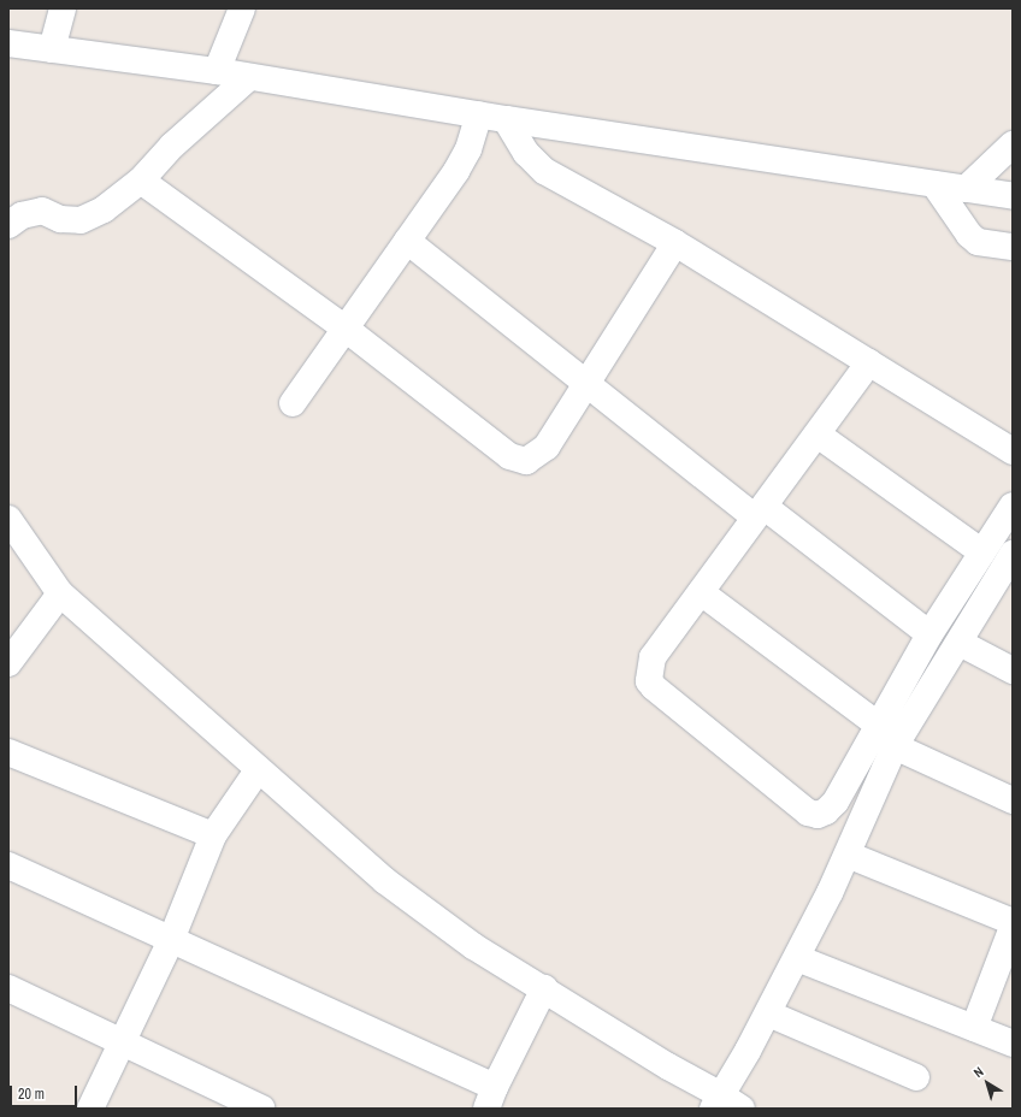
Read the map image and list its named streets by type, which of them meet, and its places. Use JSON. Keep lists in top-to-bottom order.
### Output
{
  "scale_bar": "20 m",
  "north": "top left"
}
